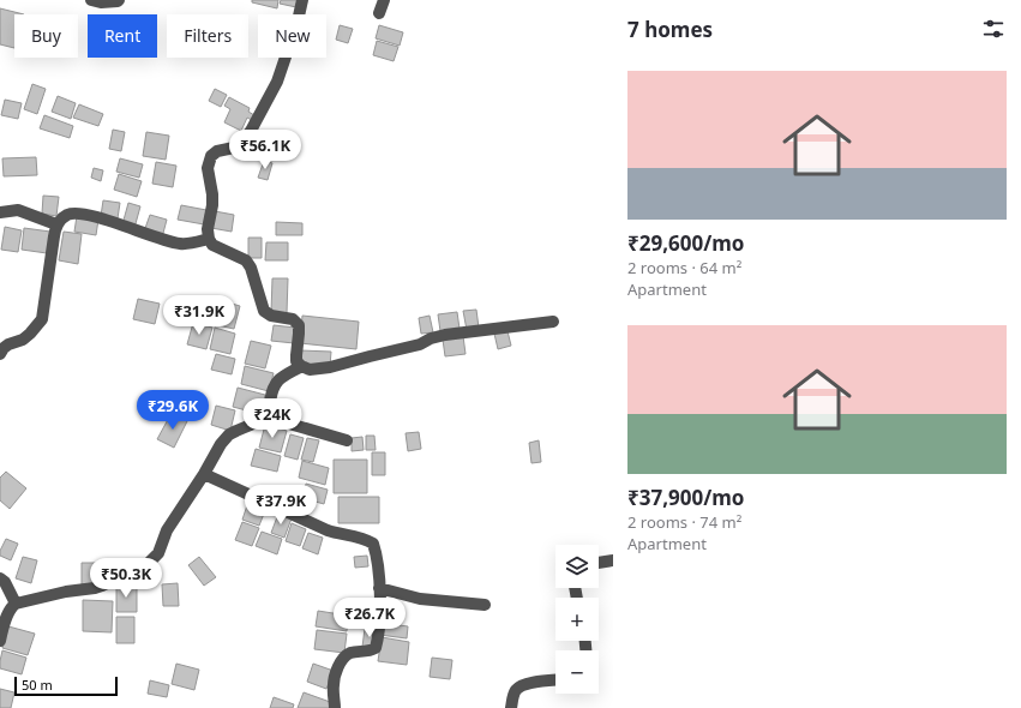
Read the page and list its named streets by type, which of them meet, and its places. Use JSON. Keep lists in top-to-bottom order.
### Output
{
  "scale_bar": "50 m",
  "page": {
    "heading": "7 homes",
    "chip": [
      "Buy",
      "Rent",
      "Filters",
      "New"
    ],
    "list": [
      {
        "name": "₹29,600/mo",
        "note": "2 rooms · 64 m² · Apartment"
      },
      {
        "name": "₹37,900/mo",
        "note": "2 rooms · 74 m² · Apartment"
      }
    ],
    "price": [
      "₹56.1K",
      "₹31.9K",
      "₹29.6K",
      "₹24K",
      "₹37.9K",
      "₹50.3K",
      "₹26.7K"
    ],
    "map_buttons": ["+", "−"],
    "scale": "50 m"
  }
}
